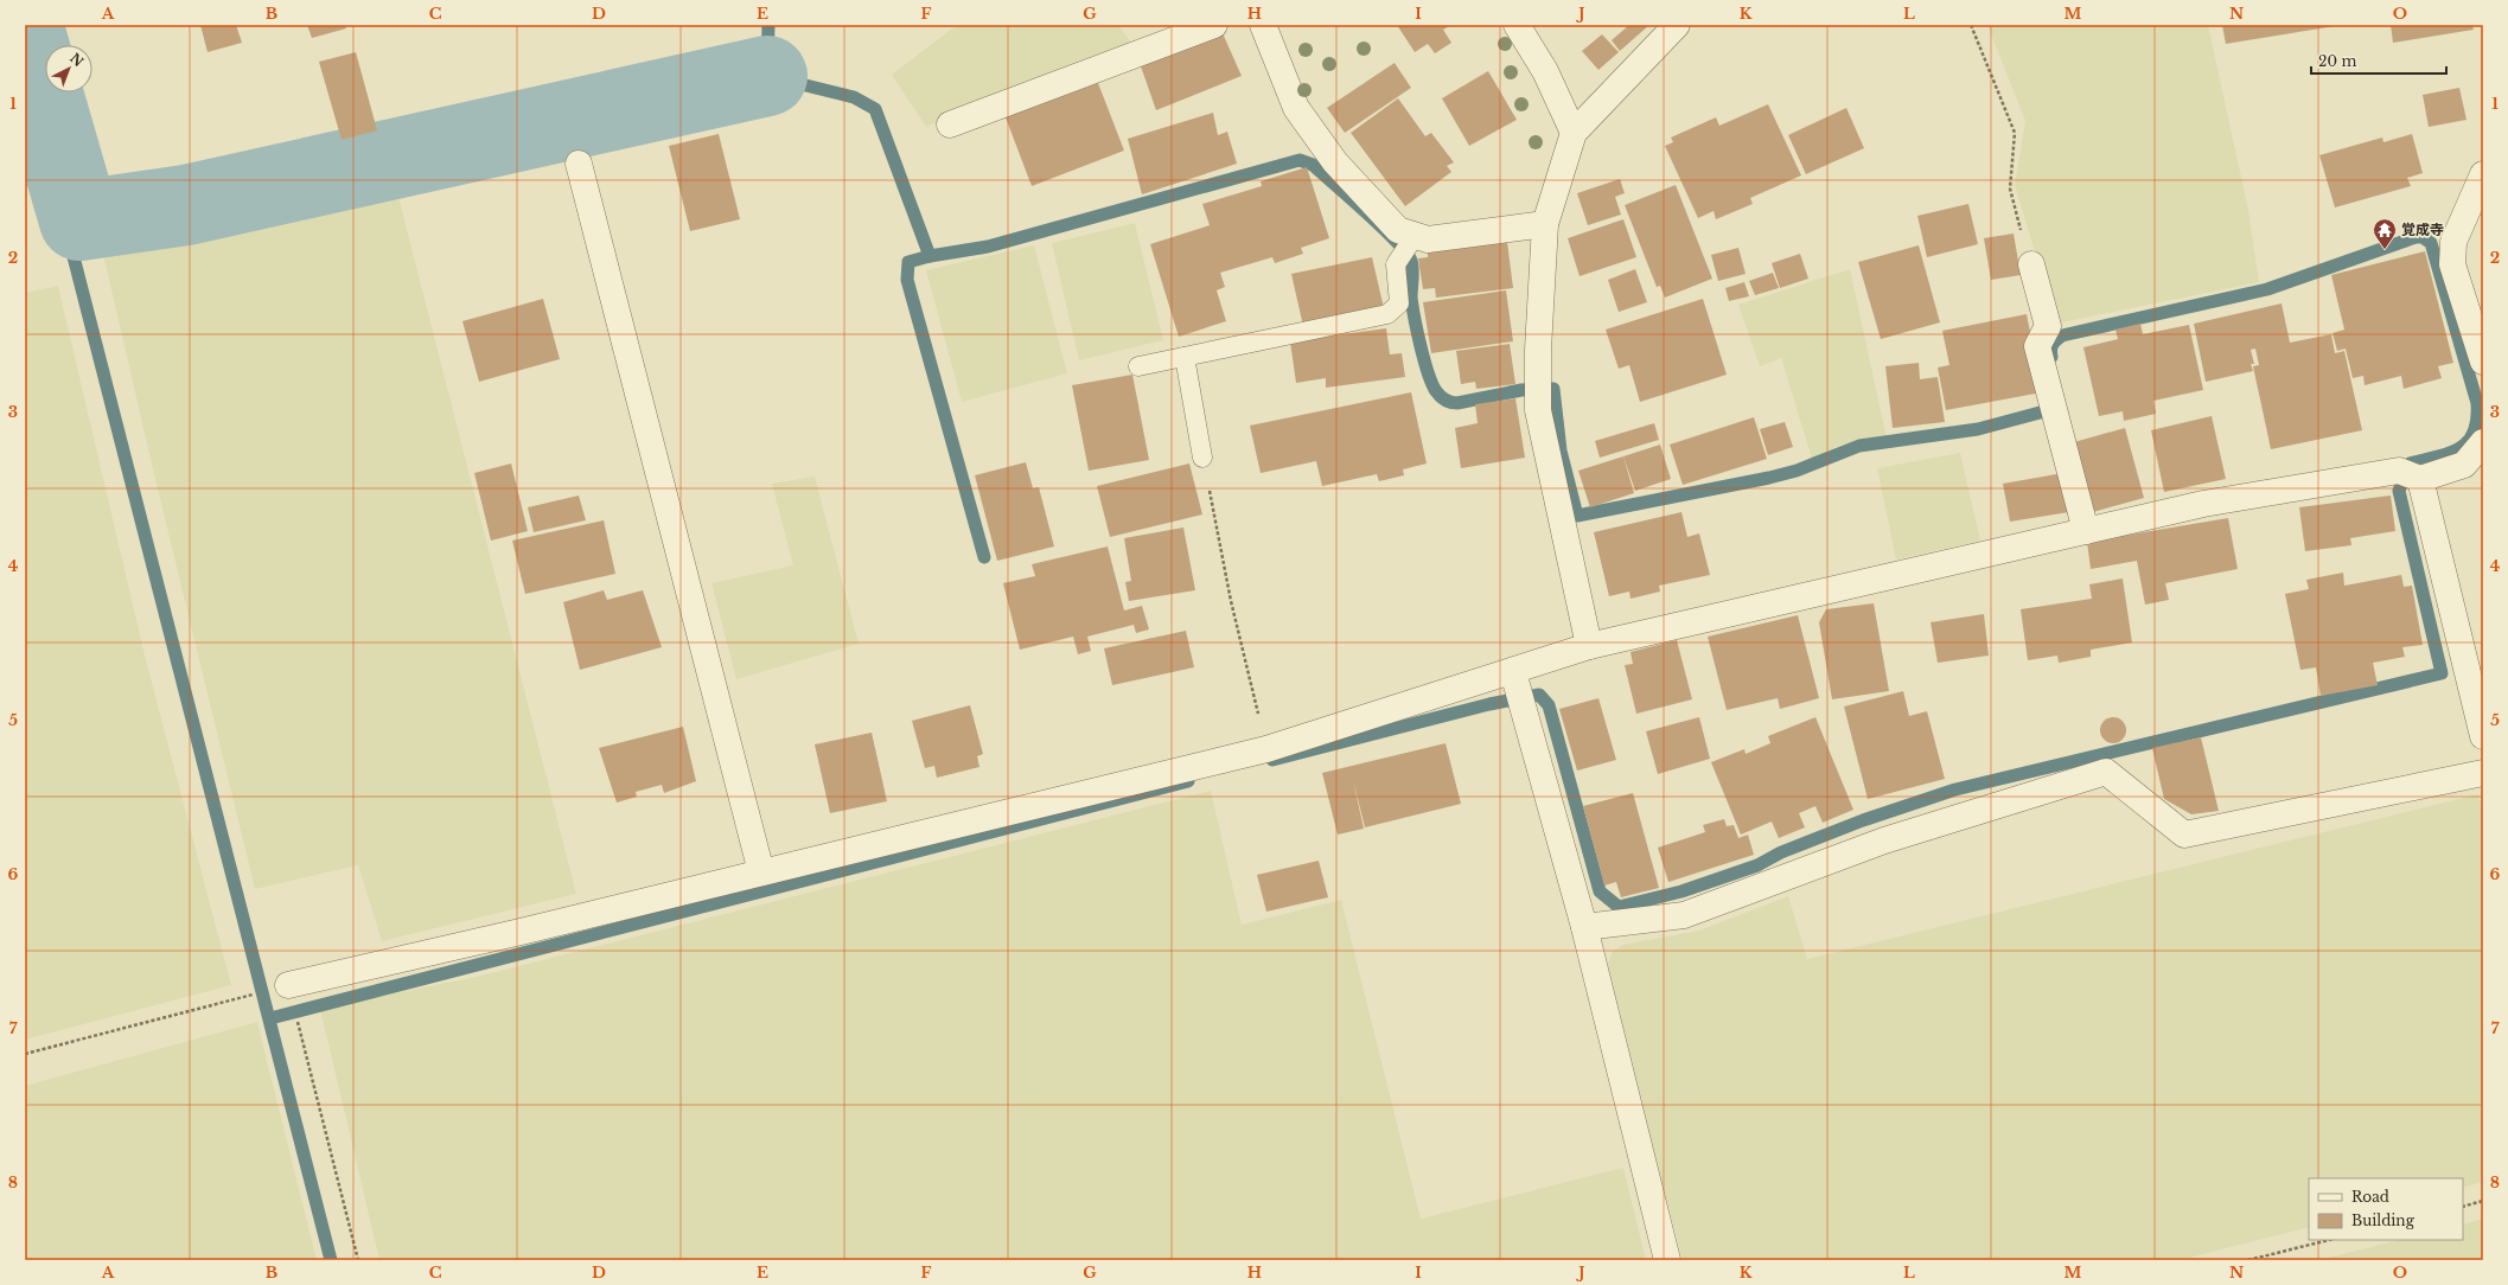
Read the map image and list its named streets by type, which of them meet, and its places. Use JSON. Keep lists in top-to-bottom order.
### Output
{
  "places": {
    "temple": ["覚成寺"]
  },
  "legend": ["Road", "Building"],
  "scale_bar": "20 m",
  "north": "top right",
  "grid": {
    "columns": [
      "A",
      "B",
      "C",
      "D",
      "E",
      "F",
      "G",
      "H",
      "I",
      "J",
      "K",
      "L",
      "M",
      "N",
      "O"
    ],
    "rows": [
      "1",
      "2",
      "3",
      "4",
      "5",
      "6",
      "7",
      "8"
    ]
  }
}
